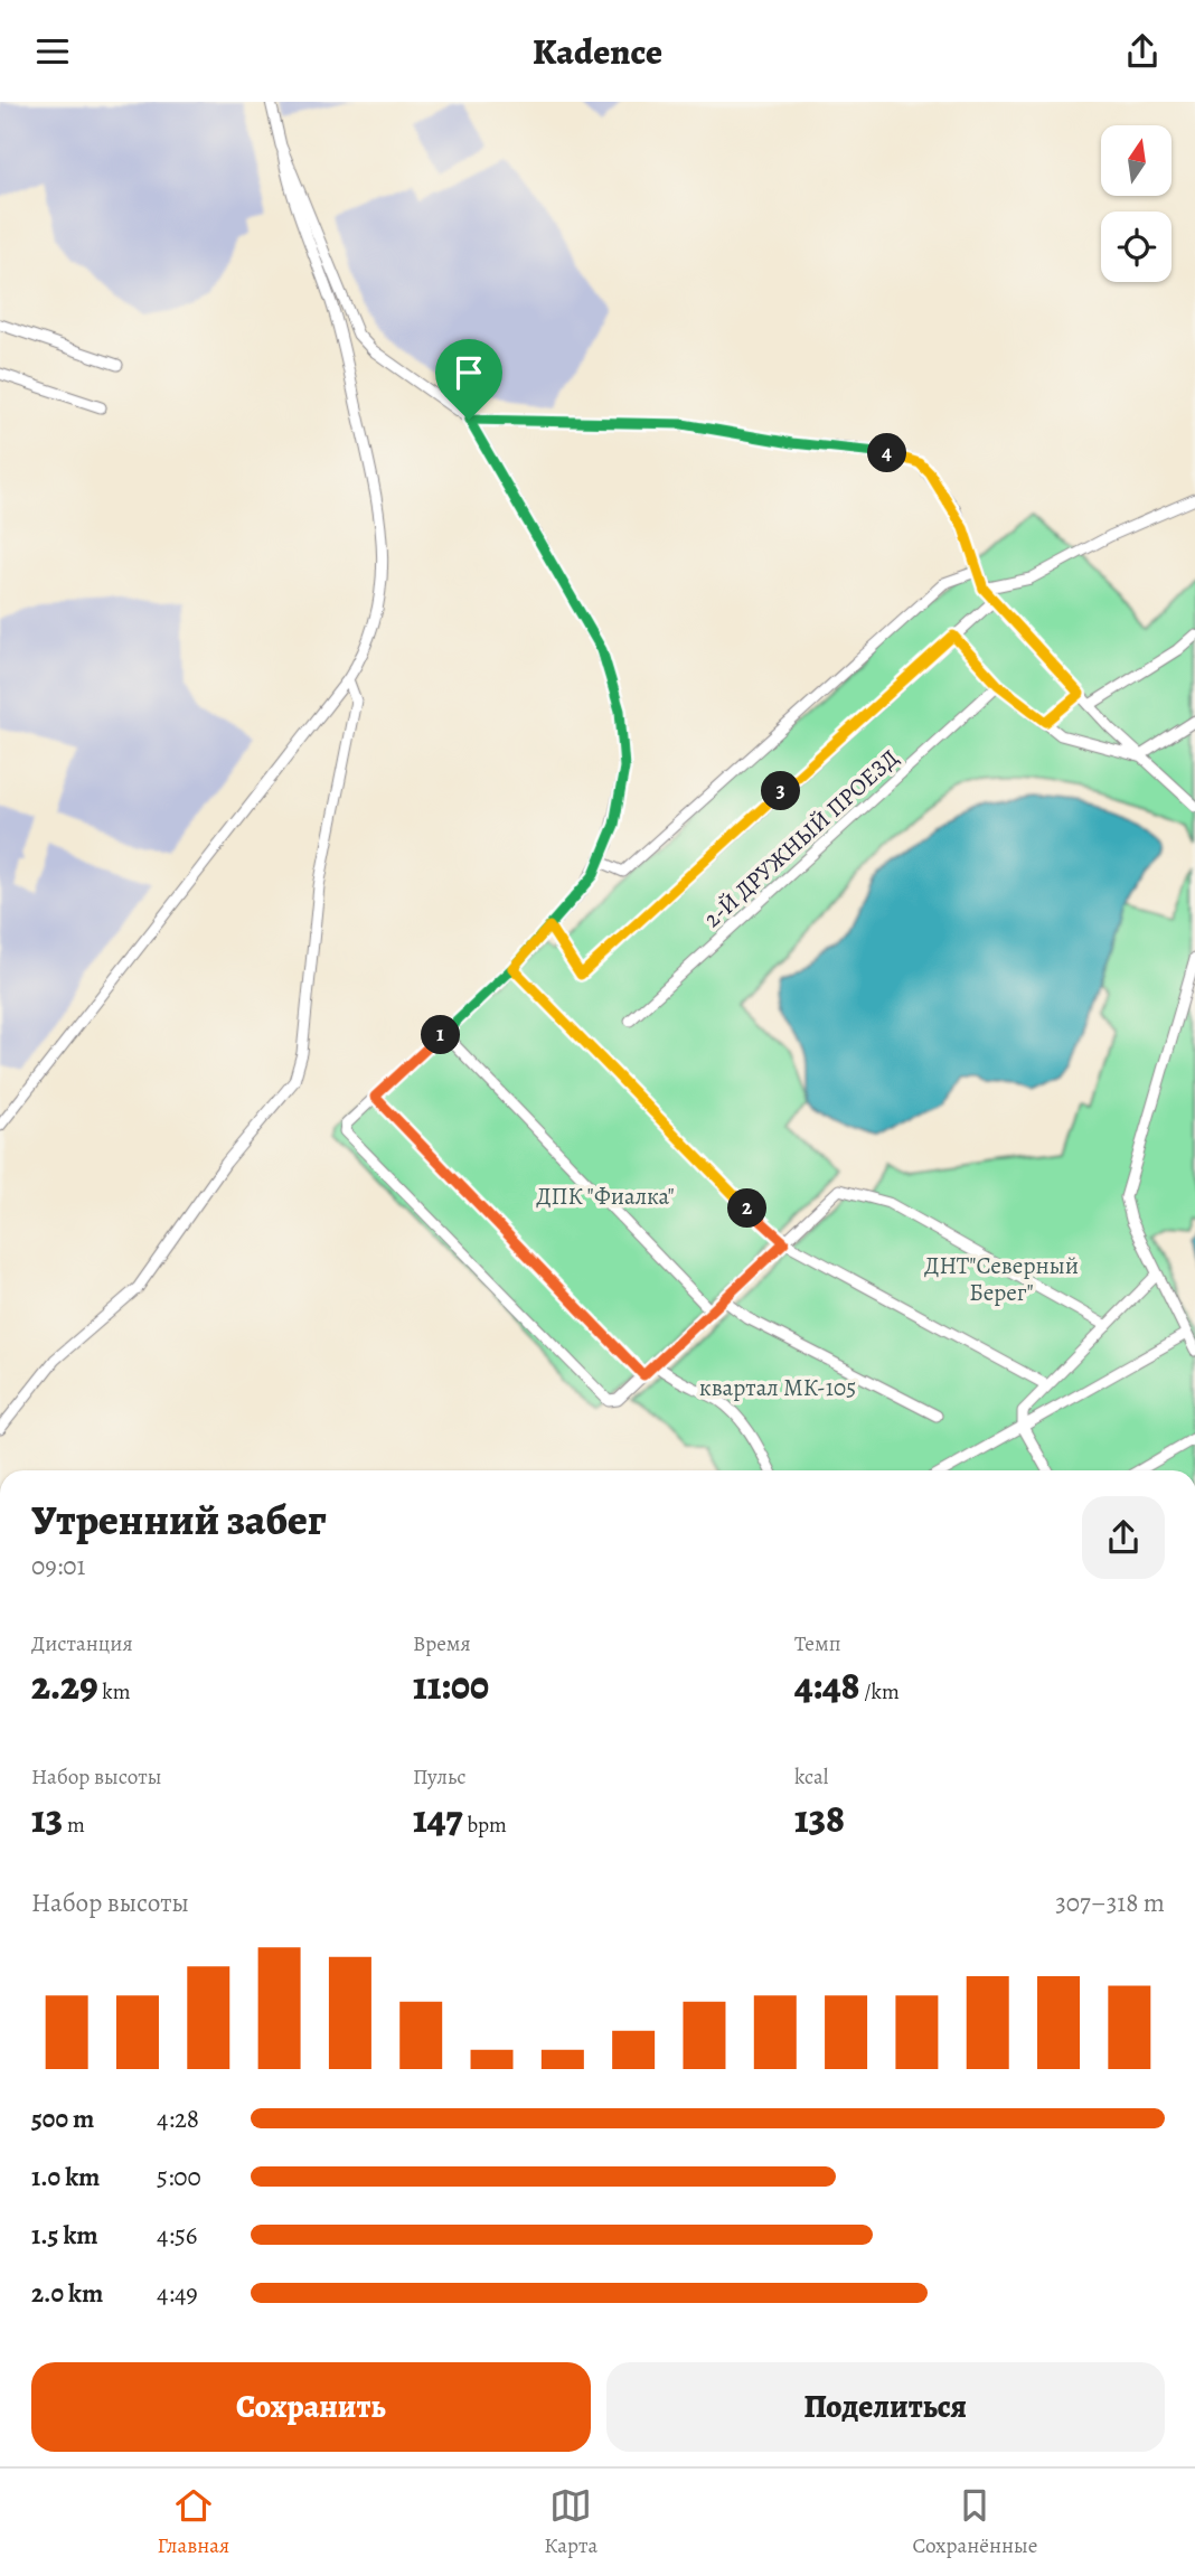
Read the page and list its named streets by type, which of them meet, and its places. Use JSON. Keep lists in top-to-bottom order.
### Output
{
  "streets": {
    "street": ["2-Й ДРУЖНЫЙ ПРОЕЗД"]
  },
  "parks": ["ДПК \"Фиалка\"", "ДНТ\"Северный Берег\"", "квартал МК-105"],
  "north": "top",
  "page": {
    "header": "Kadence",
    "pins": [
      "4",
      "3",
      "1",
      "2"
    ],
    "heading": ["Утренний забег", "09:01"],
    "stats": [
      ["Дистанция", "2.29 km"],
      ["Время", "11:00"],
      ["Темп", "4:48 /km"],
      ["Набор высоты", "13 m"],
      ["Пульс", "147 bpm"],
      ["kcal", "138"]
    ],
    "chart": ["Набор высоты", "307–318 m"],
    "list": [
      {
        "name": "500 m",
        "note": "4:28"
      },
      {
        "name": "1.0 km",
        "note": "5:00"
      },
      {
        "name": "1.5 km",
        "note": "4:56"
      },
      {
        "name": "2.0 km",
        "note": "4:49"
      }
    ],
    "buttons": ["Сохранить", "Поделиться"],
    "tabs": ["Главная", "Карта", "Сохранённые"]
  }
}
